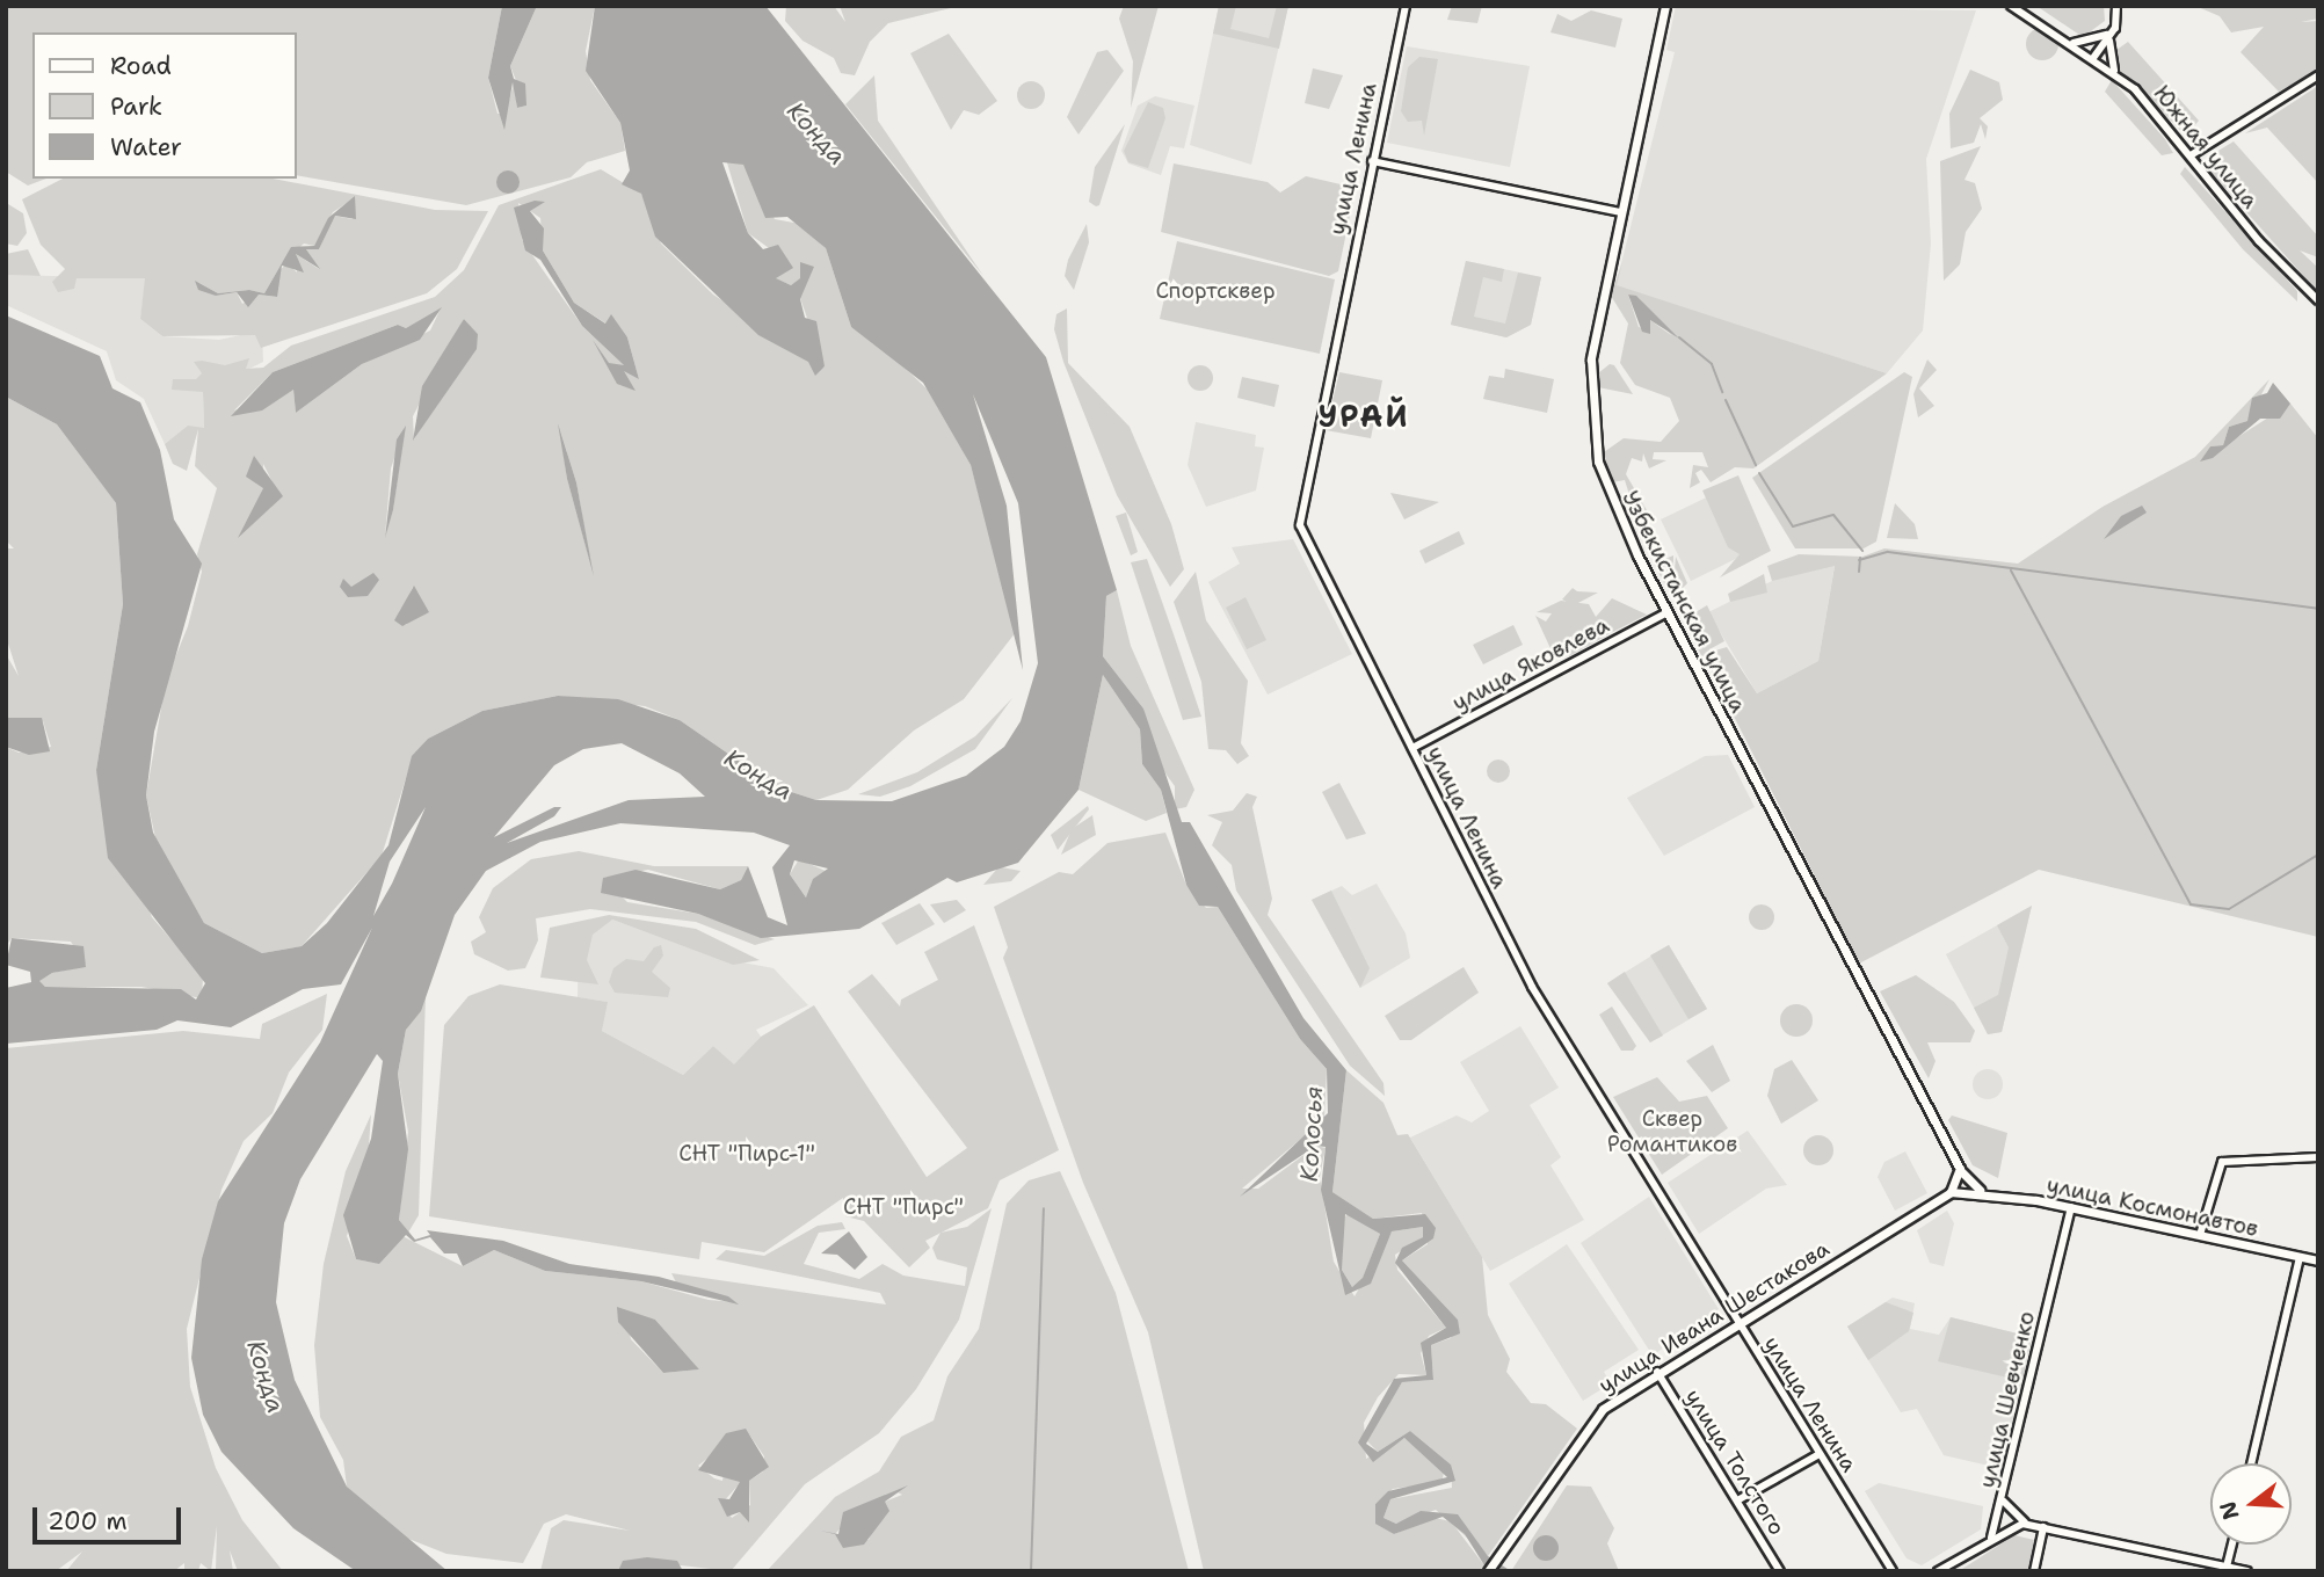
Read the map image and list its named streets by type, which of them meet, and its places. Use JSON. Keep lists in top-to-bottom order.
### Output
{
  "streets": {
    "main road": [
      "Южная улица",
      "улица Ленина",
      "Узбекистанская улица",
      "улица Яковлева",
      "улица Космонавтов",
      "улица Ивана Шестакова",
      "улица Шевченко",
      "улица Толстого"
    ]
  },
  "crossings": [
    ["улица Ленина", "улица Яковлева"],
    ["улица Ленина", "улица Ивана Шестакова"],
    ["Узбекистанская улица", "улица Яковлева"],
    ["Узбекистанская улица", "улица Космонавтов"],
    ["улица Космонавтов", "улица Ивана Шестакова"],
    ["улица Космонавтов", "улица Шевченко"],
    ["улица Ивана Шестакова", "улица Толстого"]
  ],
  "districts": ["УРАЙ"],
  "water": ["Конда", "Колосья"],
  "parks": [
    "Спортсквер",
    "Сквер Романтиков",
    "СНТ \"Пирс-1\"",
    "СНТ \"Пирс\""
  ],
  "legend": ["Road", "Park", "Water"],
  "scale_bar": "200 m",
  "north": "left"
}
